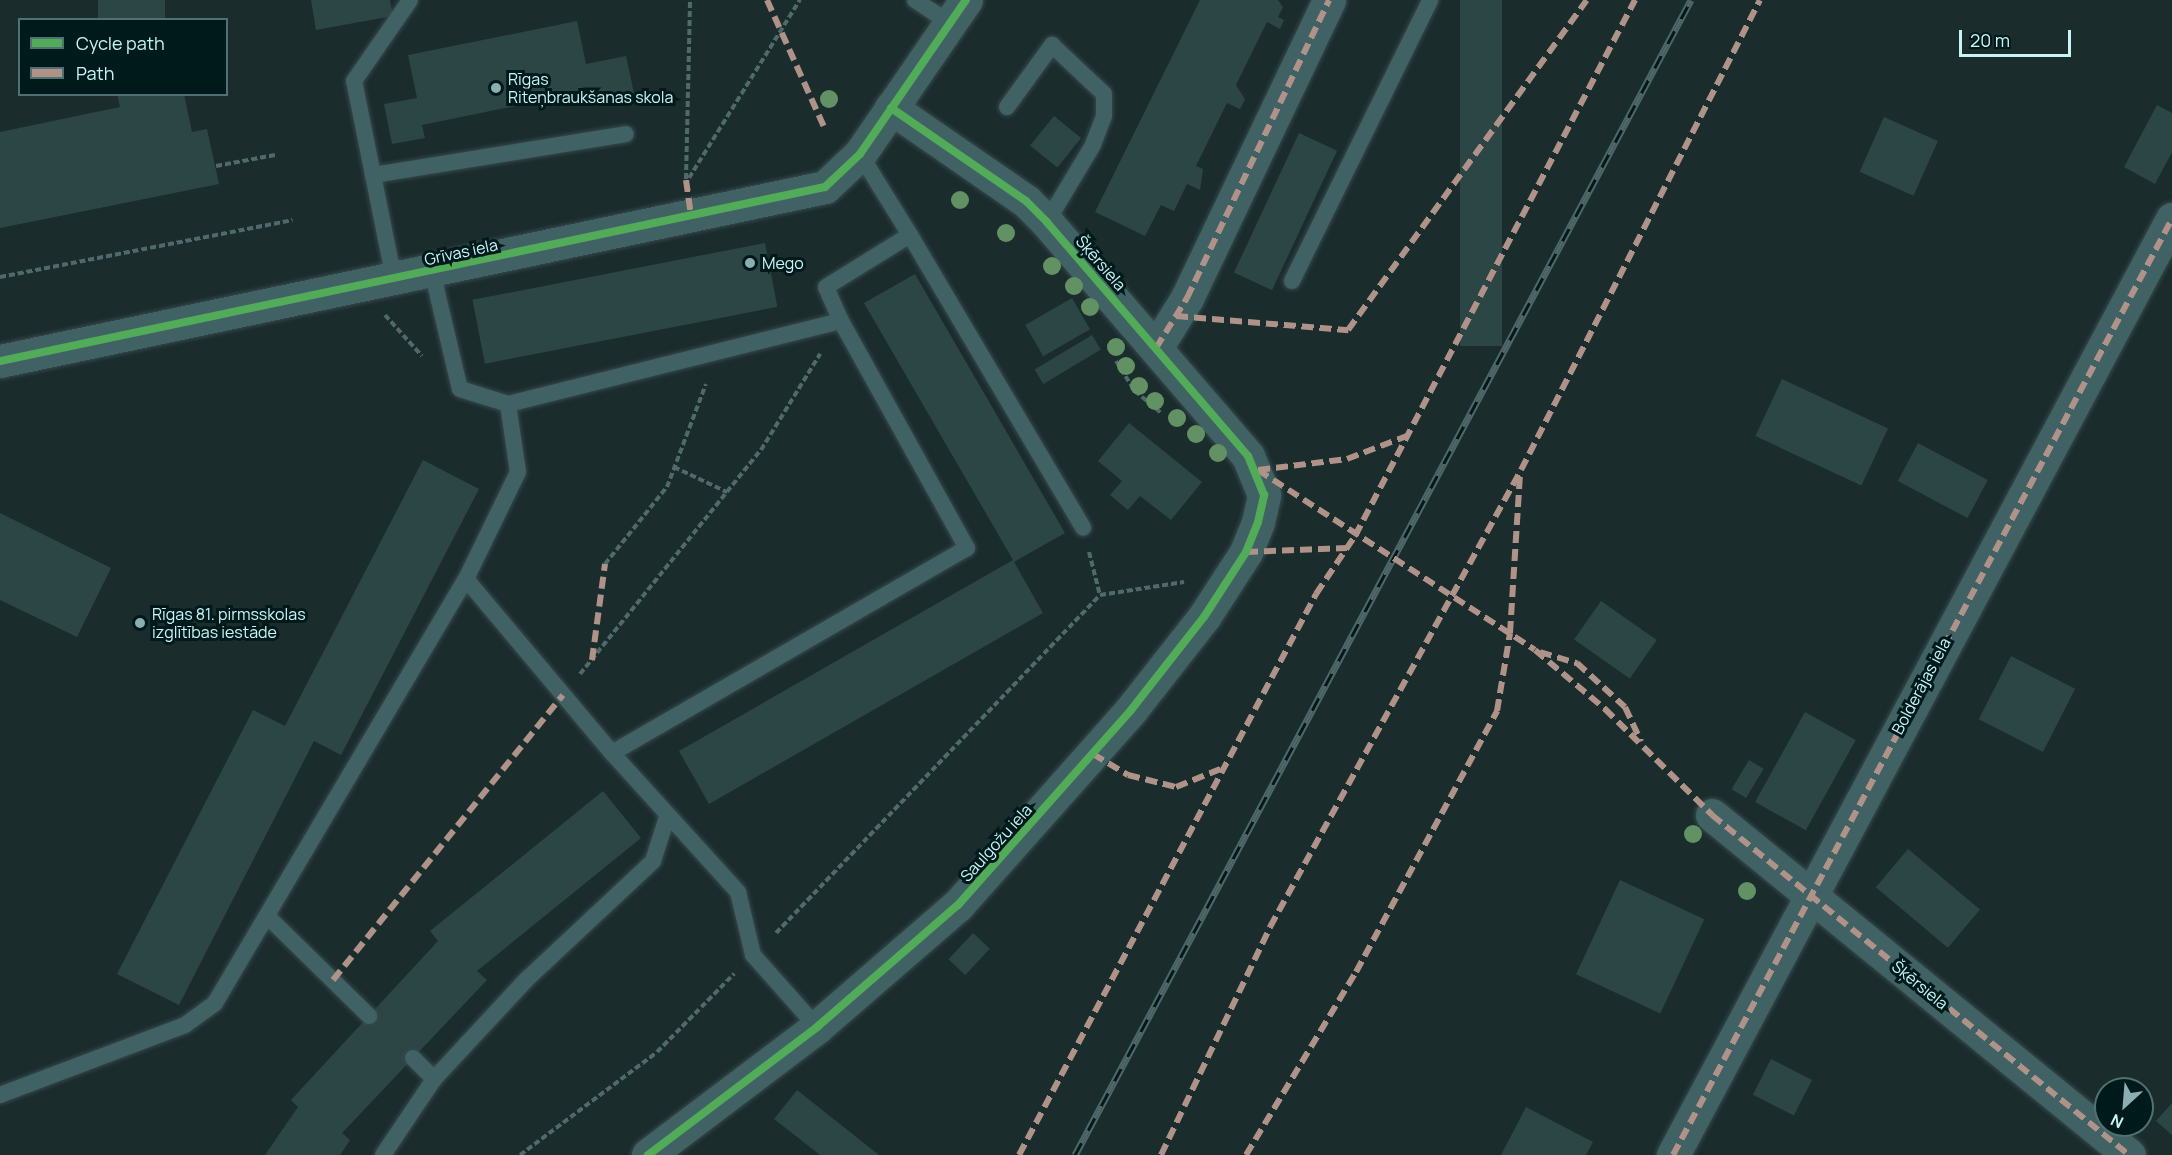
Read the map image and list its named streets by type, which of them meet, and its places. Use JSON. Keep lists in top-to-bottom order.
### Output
{
  "streets": {
    "street": [
      "Grīvas iela",
      "Šķērsiela",
      "Bolderājas iela",
      "Saulgožu iela"
    ]
  },
  "crossings": [
    ["Grīvas iela", "Šķērsiela"],
    ["Šķērsiela", "Bolderājas iela"],
    ["Šķērsiela", "Saulgožu iela"]
  ],
  "places": ["Rīgas Riteņbraukšanas skola", "Mego", "Rīgas 81. pirmsskolas izglītības iestāde"],
  "legend": ["Cycle path", "Path"],
  "scale_bar": "20 m",
  "north": "bottom left"
}
